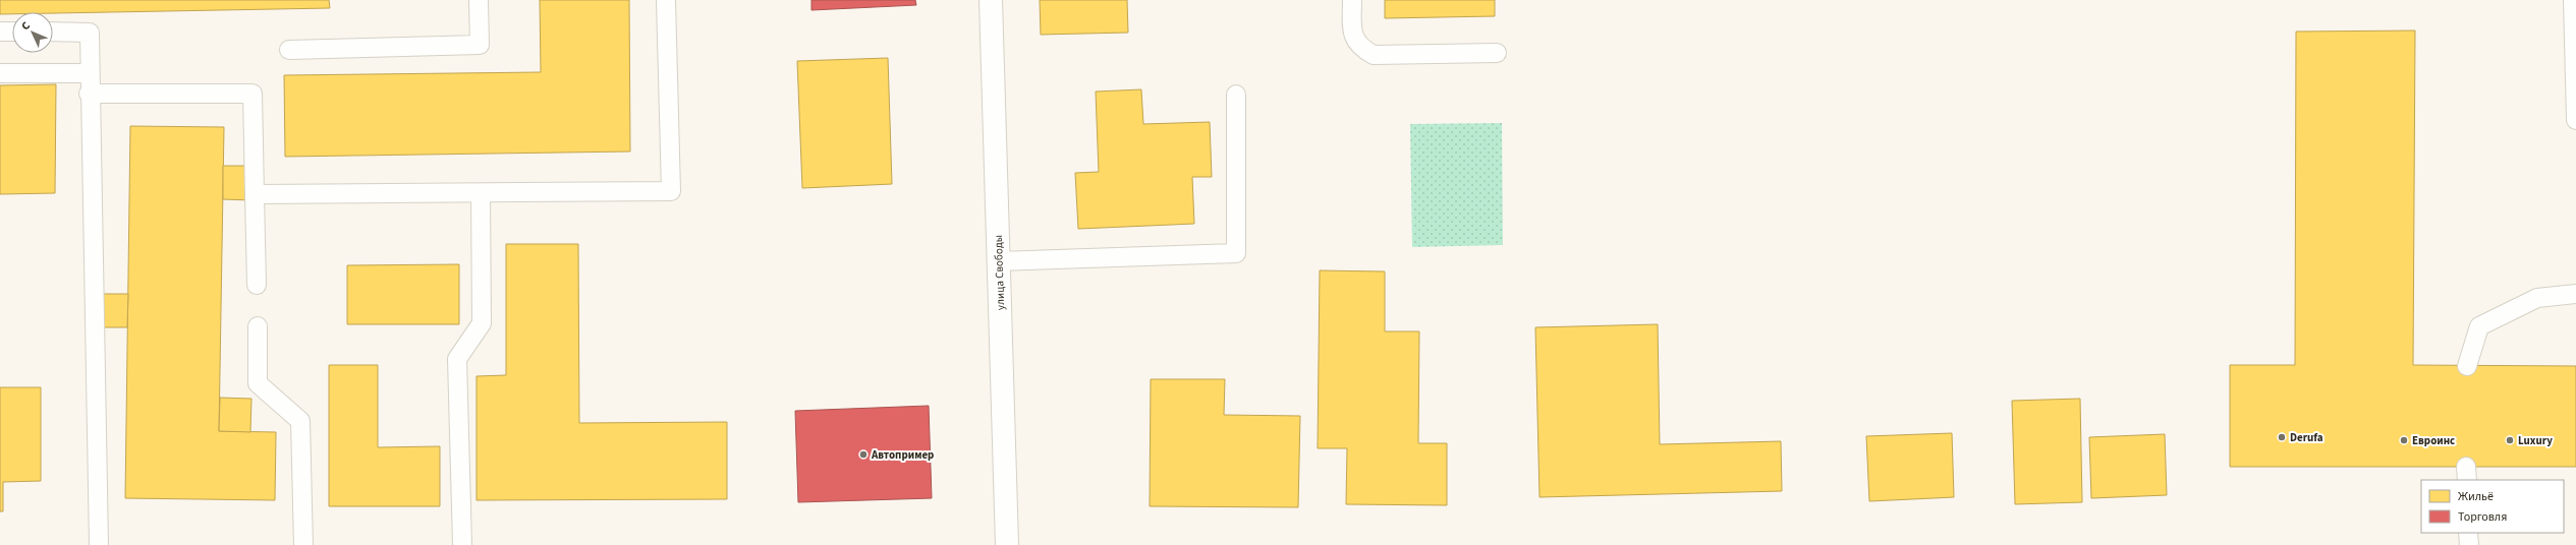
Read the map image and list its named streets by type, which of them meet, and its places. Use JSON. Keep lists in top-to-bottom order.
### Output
{
  "streets": {
    "street": ["улица Свободы"]
  },
  "places": [
    "Derufa",
    "Евроинс",
    "Luxury",
    "Автопример"
  ],
  "legend": ["Жильё", "Торговля"],
  "north": "top left"
}
